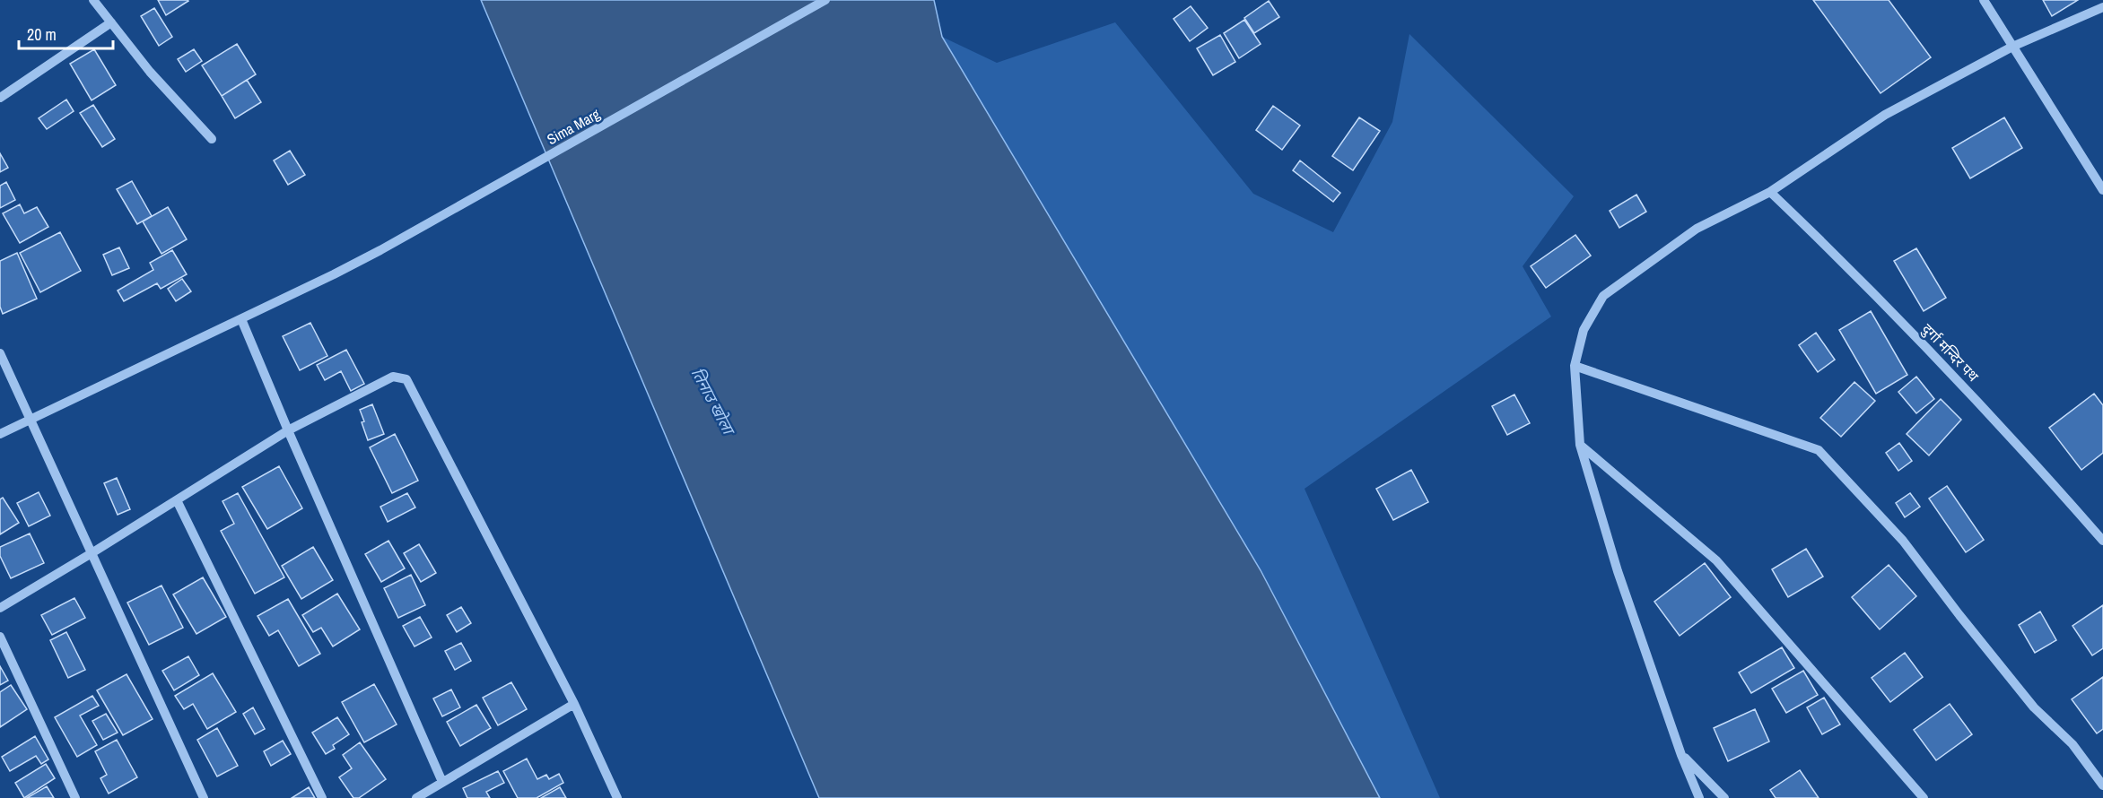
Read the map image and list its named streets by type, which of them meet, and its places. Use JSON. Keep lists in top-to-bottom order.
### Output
{
  "streets": {
    "street": ["Sima Marg", "दुर्गा मन्दिर पथ"]
  },
  "water": ["तिनाउ खोला"],
  "scale_bar": "20 m"
}
